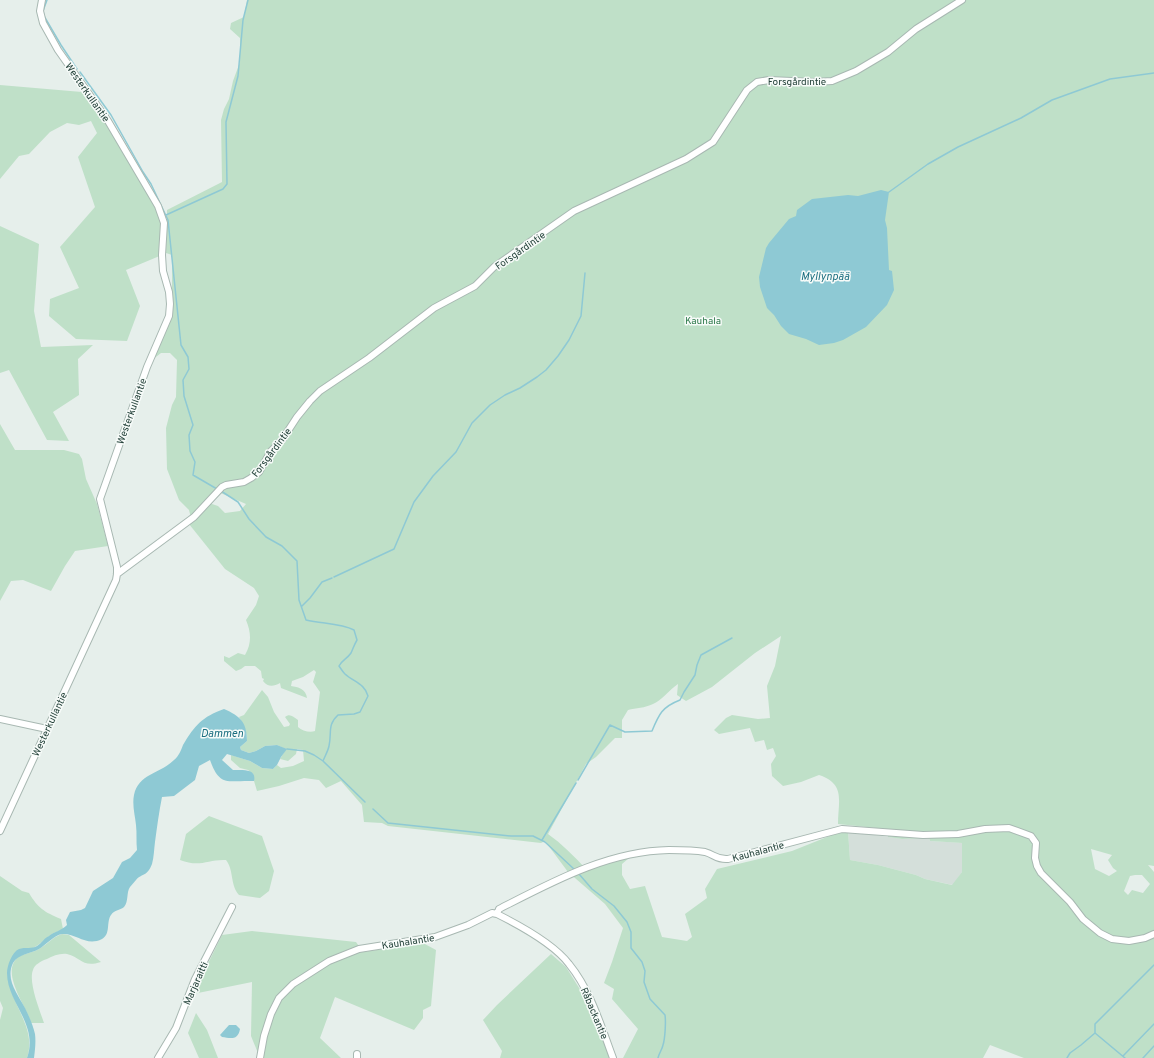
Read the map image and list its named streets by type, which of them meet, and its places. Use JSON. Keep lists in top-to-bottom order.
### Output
{
  "streets": {
    "street": [
      "Forsgårdintie",
      "Westerkullantie",
      "Kauhalantie",
      "Marjaraitti",
      "Råbackantie"
    ]
  },
  "crossings": [
    ["Forsgårdintie", "Westerkullantie"],
    ["Kauhalantie", "Råbackantie"]
  ],
  "water": ["Myllynpää", "Dammen"],
  "parks": ["Kauhala"]
}
